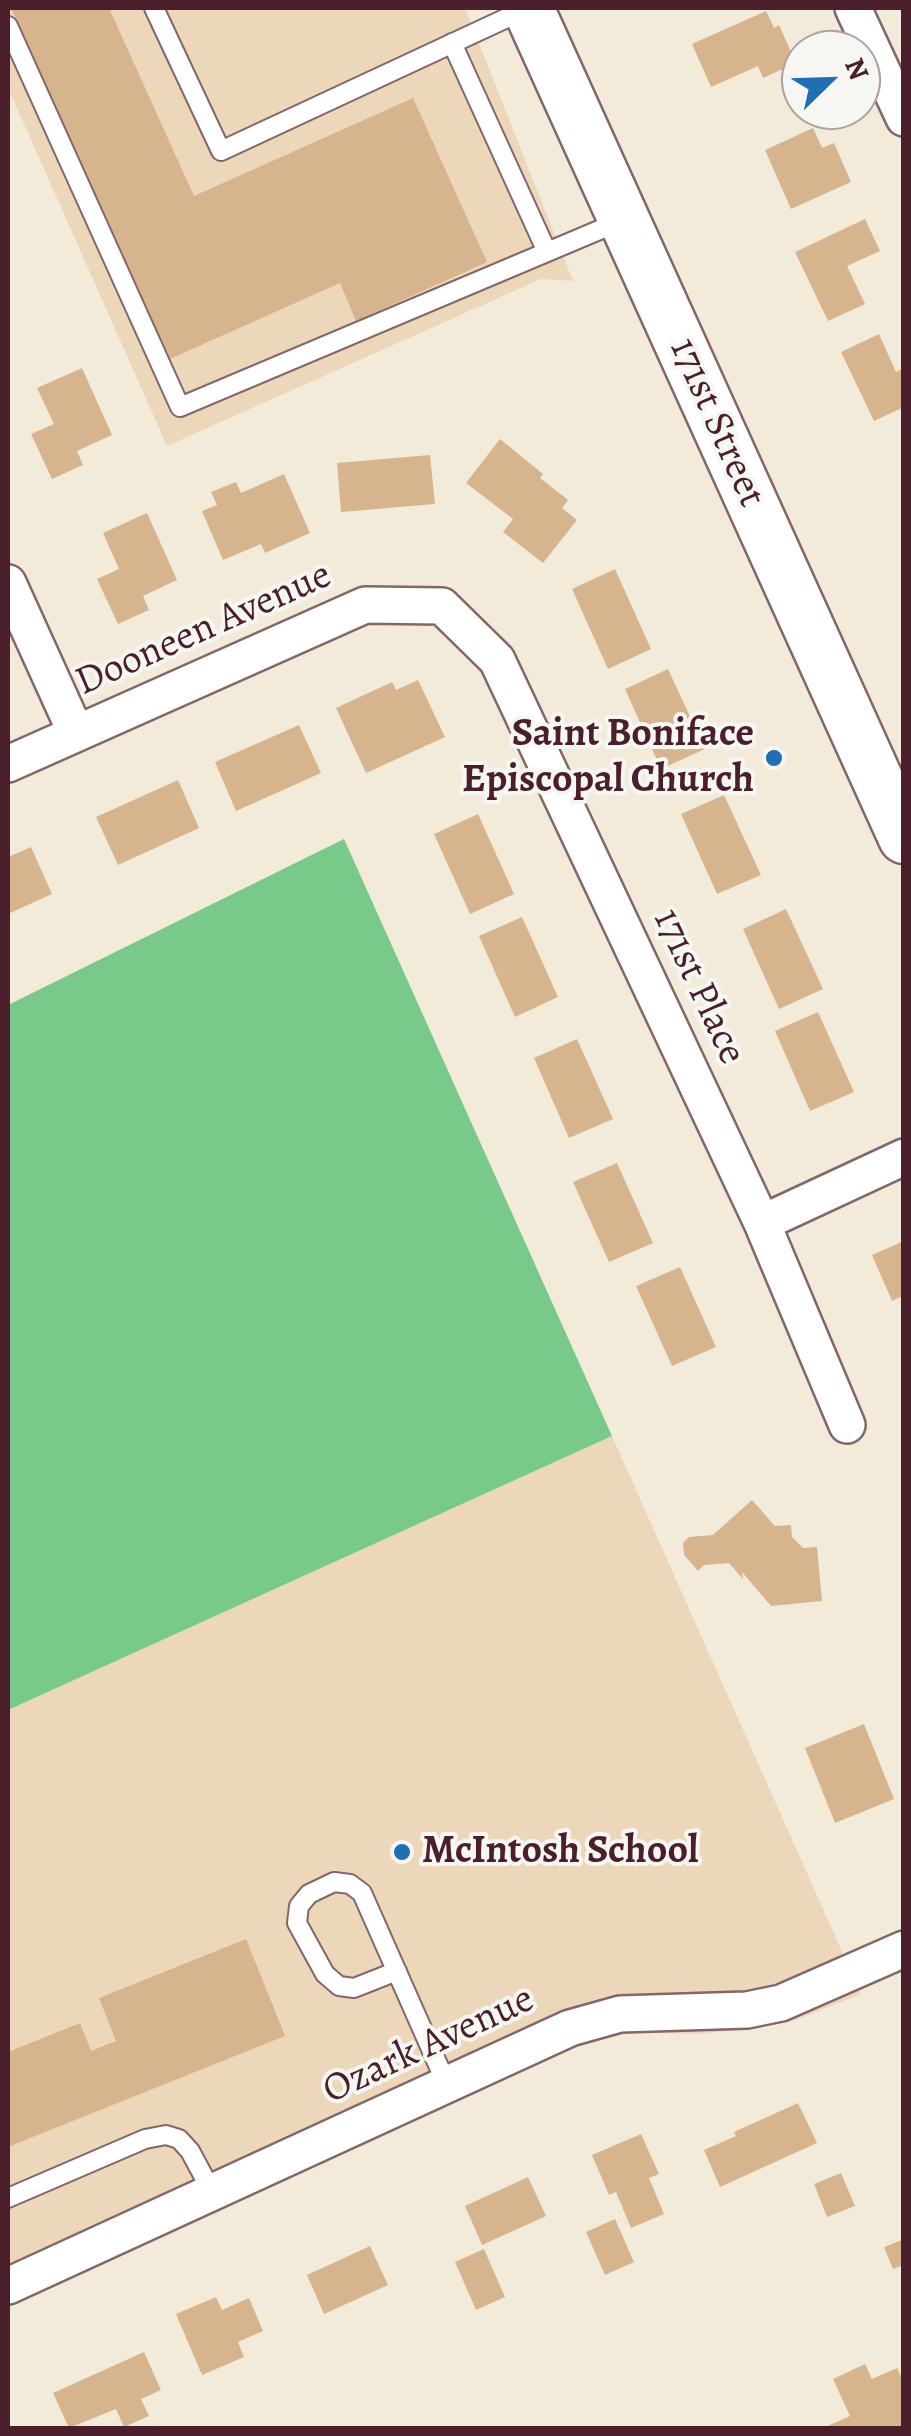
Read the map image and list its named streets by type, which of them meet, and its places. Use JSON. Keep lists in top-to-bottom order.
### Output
{
  "streets": {
    "street": [
      "171st Street",
      "Dooneen Avenue",
      "171st Place",
      "Ozark Avenue"
    ]
  },
  "crossings": [
    ["Dooneen Avenue", "171st Place"]
  ],
  "places": ["Saint Boniface Episcopal Church", "McIntosh School"],
  "north": "top right"
}
